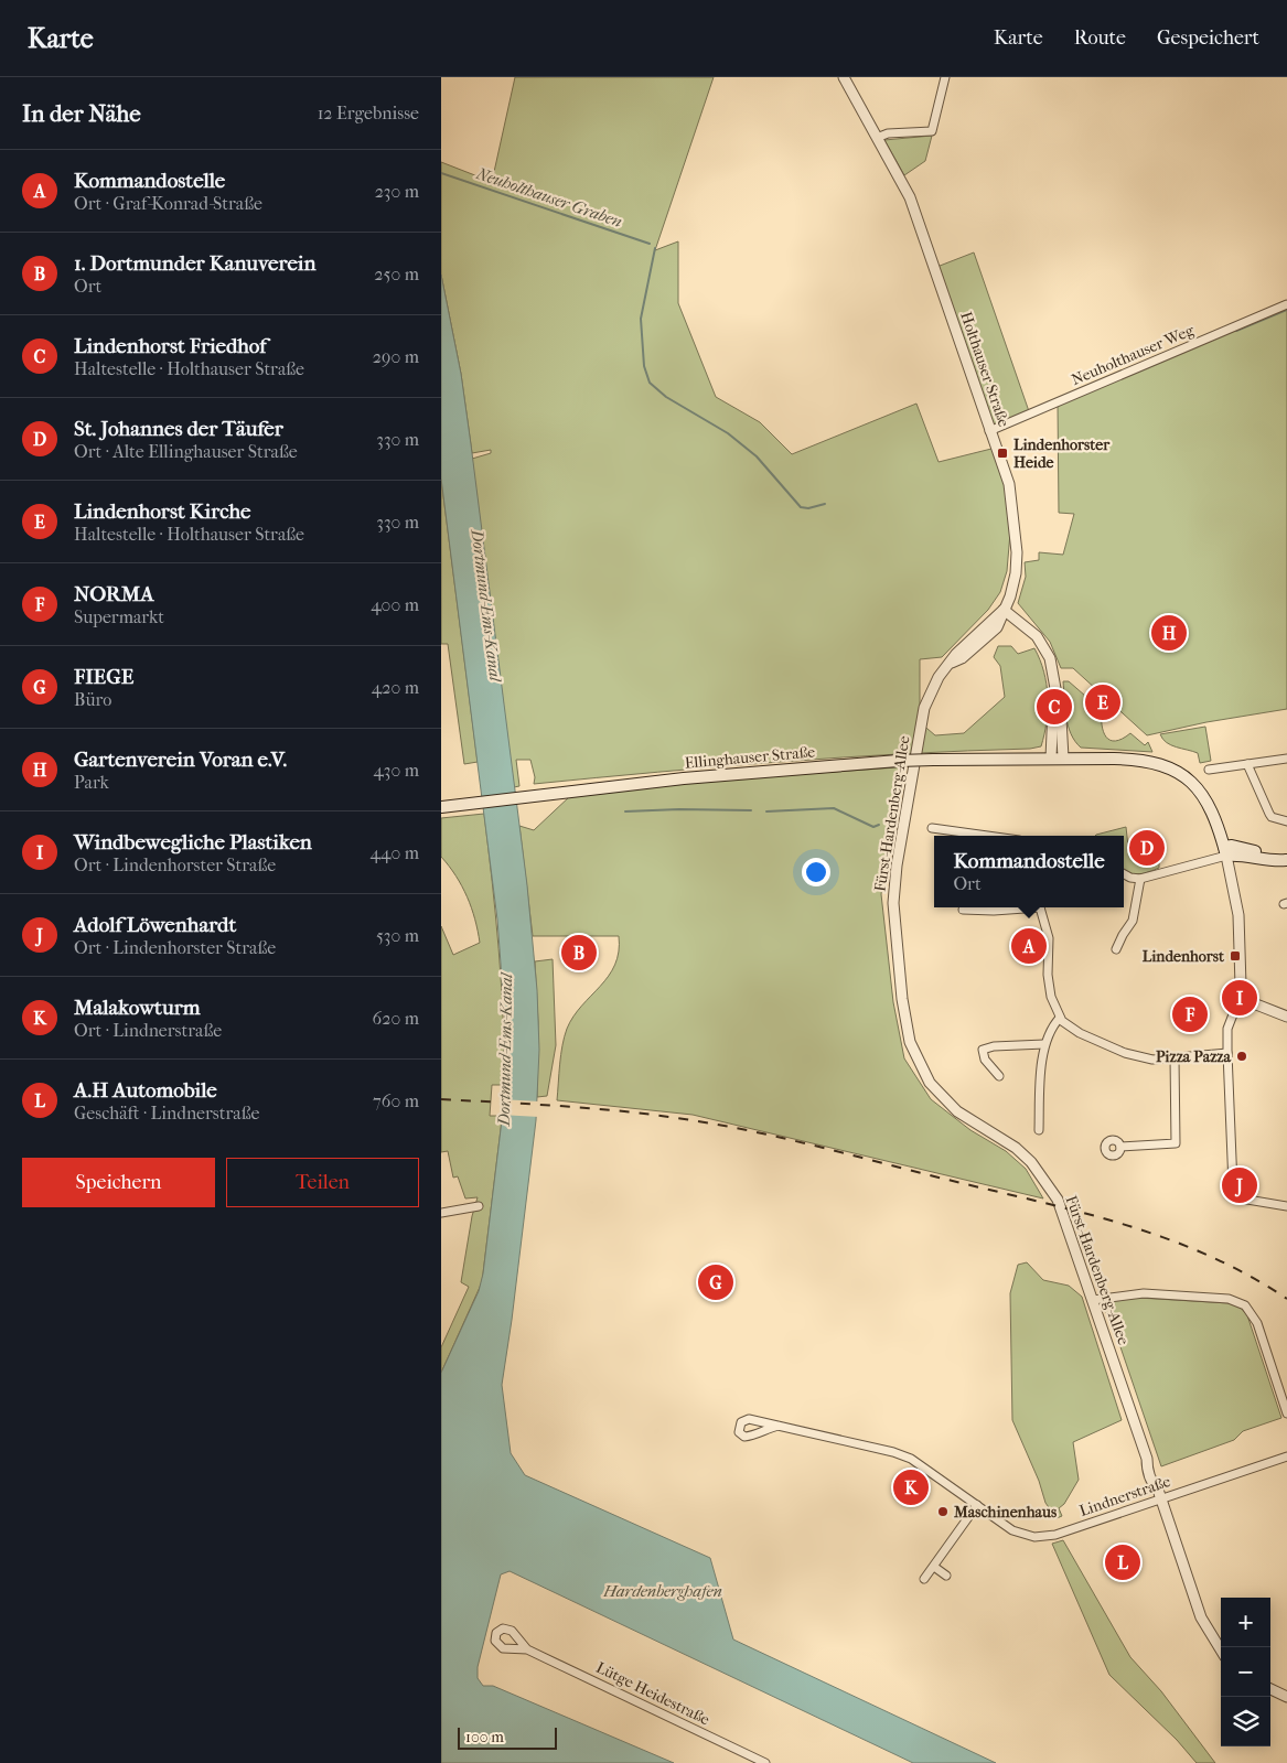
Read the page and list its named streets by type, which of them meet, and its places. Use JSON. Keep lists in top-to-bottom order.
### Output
{
  "streets": {
    "main road": ["Ellinghauser Straße"],
    "street": [
      "Neuholthauser Weg",
      "Holthauser Straße",
      "Fürst-Hardenberg-Allee",
      "Lindnerstraße",
      "Lütge Heidestraße"
    ]
  },
  "crossings": [
    ["Neuholthauser Weg", "Holthauser Straße"],
    ["Holthauser Straße", "Fürst-Hardenberg-Allee"],
    ["Fürst-Hardenberg-Allee", "Lindnerstraße"]
  ],
  "water": ["Neuholthauser Graben", "Dortmund-Ems-Kanal", "Hardenberghafen"],
  "places": {
    "transit": ["Lindenhorster Heide", "Lindenhorst"],
    "other": ["Pizza Pazza", "Maschinenhaus"]
  },
  "scale_bar": "100 m",
  "page": {
    "header": "Karte",
    "nav": ["Karte", "Route", "Gespeichert"],
    "heading": ["In der Nähe", "12 Ergebnisse"],
    "list": [
      {
        "mark": "A",
        "name": "Kommandostelle",
        "note": "Ort · Graf-Konrad-Straße",
        "value": "230 m"
      },
      {
        "mark": "B",
        "name": "1. Dortmunder Kanuverein",
        "note": "Ort",
        "value": "250 m"
      },
      {
        "mark": "C",
        "name": "Lindenhorst Friedhof",
        "note": "Haltestelle · Holthauser Straße",
        "value": "290 m"
      },
      {
        "mark": "D",
        "name": "St. Johannes der Täufer",
        "note": "Ort · Alte Ellinghauser Straße",
        "value": "330 m"
      },
      {
        "mark": "E",
        "name": "Lindenhorst Kirche",
        "note": "Haltestelle · Holthauser Straße",
        "value": "330 m"
      },
      {
        "mark": "F",
        "name": "NORMA",
        "note": "Supermarkt",
        "value": "400 m"
      },
      {
        "mark": "G",
        "name": "FIEGE",
        "note": "Büro",
        "value": "420 m"
      },
      {
        "mark": "H",
        "name": "Gartenverein Voran e.V.",
        "note": "Park",
        "value": "430 m"
      },
      {
        "mark": "I",
        "name": "Windbewegliche Plastiken",
        "note": "Ort · Lindenhorster Straße",
        "value": "440 m"
      },
      {
        "mark": "J",
        "name": "Adolf Löwenhardt",
        "note": "Ort · Lindenhorster Straße",
        "value": "530 m"
      },
      {
        "mark": "K",
        "name": "Malakowturm",
        "note": "Ort · Lindnerstraße",
        "value": "620 m"
      },
      {
        "mark": "L",
        "name": "A.H Automobile",
        "note": "Geschäft · Lindnerstraße",
        "value": "760 m"
      }
    ],
    "pins": [
      "H",
      "E",
      "C",
      "D",
      "A",
      "B",
      "I",
      "F",
      "J",
      "G",
      "K",
      "L"
    ],
    "popup": ["Kommandostelle", "Ort"],
    "buttons": ["Speichern", "Teilen"],
    "map_buttons": ["+", "−"],
    "scale": "100 m"
  }
}
